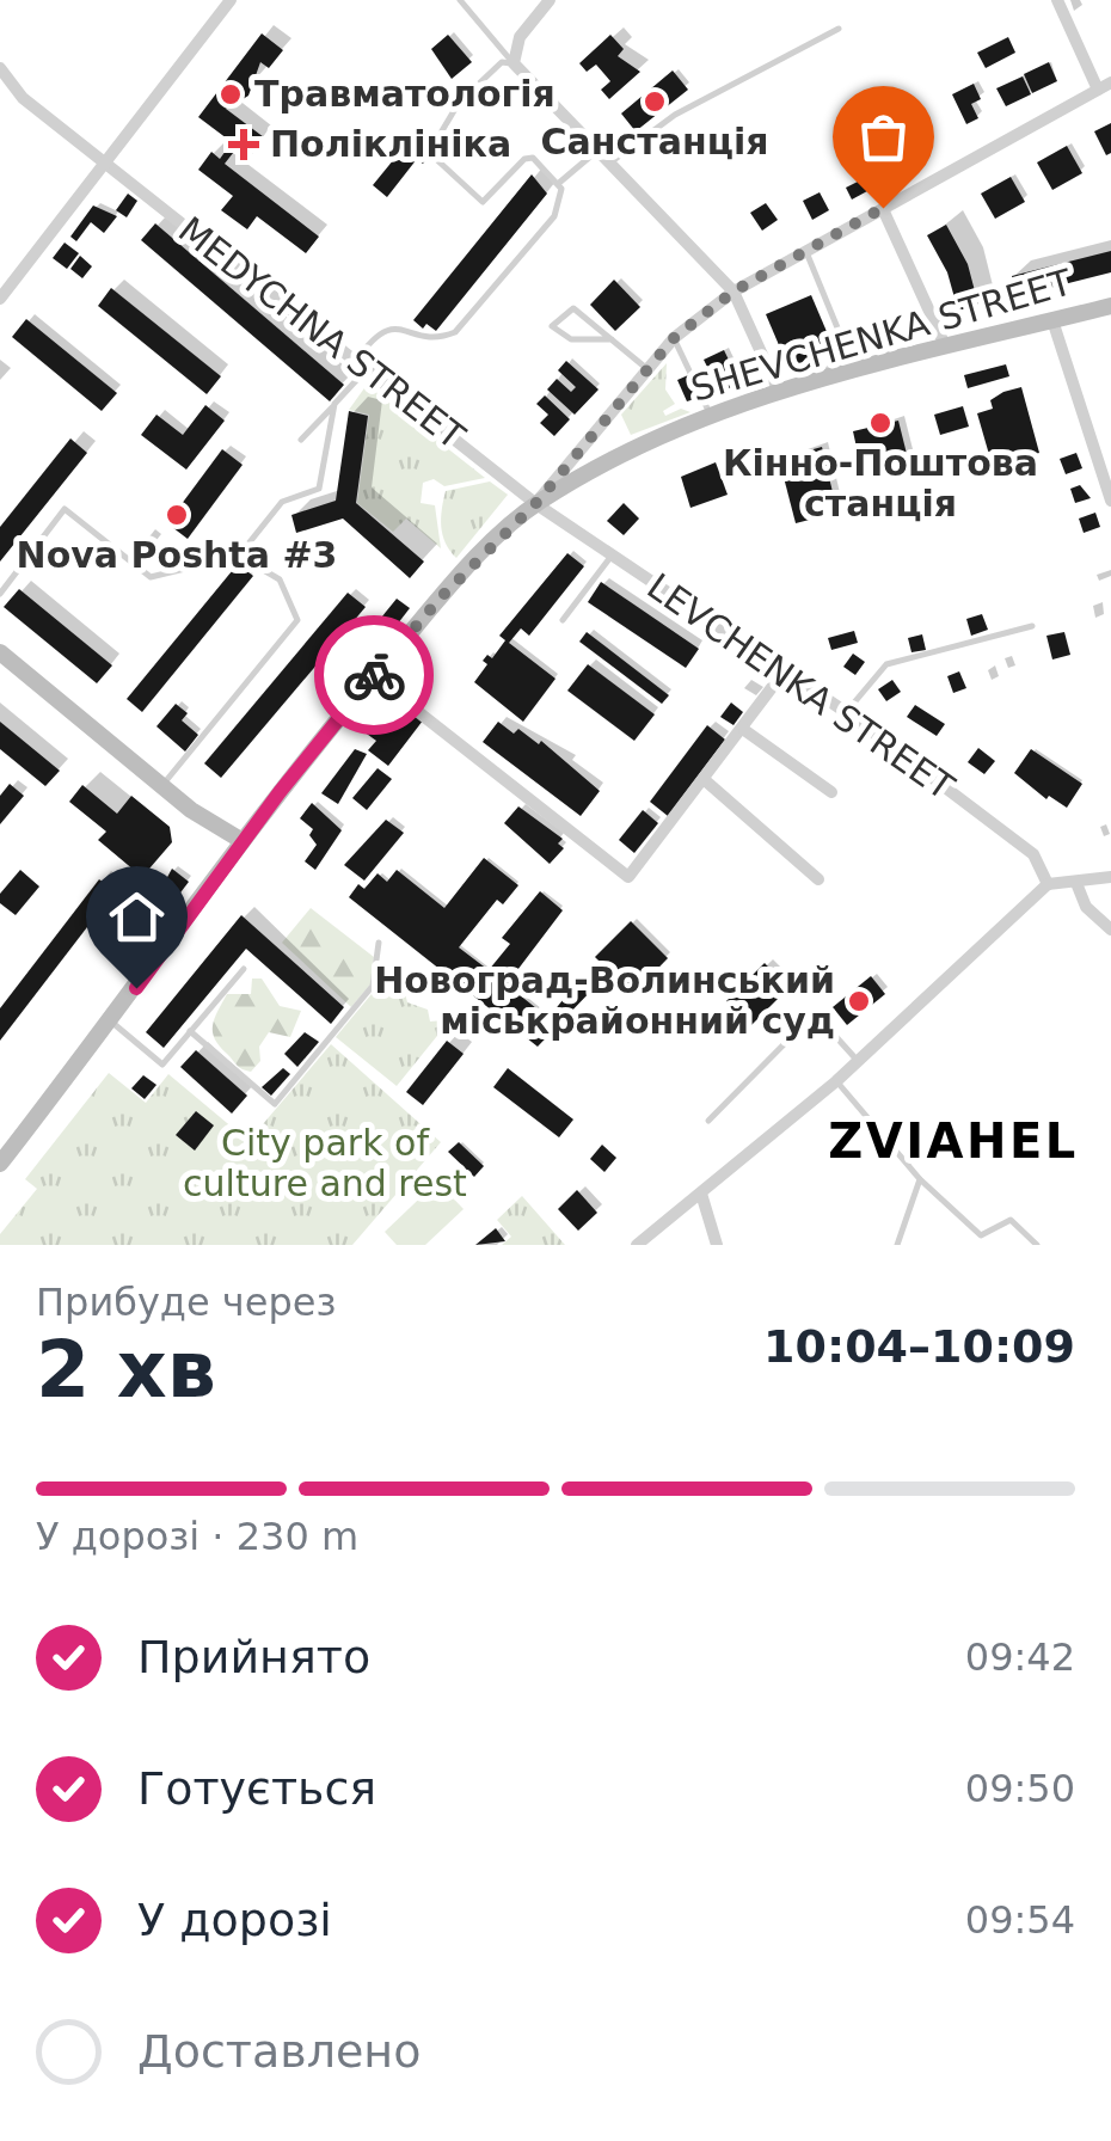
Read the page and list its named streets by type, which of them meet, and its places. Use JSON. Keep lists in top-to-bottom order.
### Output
{
  "streets": {
    "main road": ["SHEVCHENKA STREET"],
    "street": ["MEDYCHNA STREET", "LEVCHENKA STREET"]
  },
  "crossings": [
    ["MEDYCHNA STREET", "SHEVCHENKA STREET"],
    ["MEDYCHNA STREET", "LEVCHENKA STREET"],
    ["SHEVCHENKA STREET", "LEVCHENKA STREET"]
  ],
  "districts": ["ZVIAHEL"],
  "parks": ["City park of culture and rest"],
  "places": {
    "other": [
      "Травматологія",
      "Санстанція",
      "Кінно-Поштова станція",
      "Nova Poshta #3",
      "Новоград-Волинський міськрайонний суд"
    ],
    "health": ["Поліклініка"]
  },
  "page": {
    "heading": ["2 хв", "Прибуде через", "10:04–10:09"],
    "bar": "У дорозі · 230 m",
    "list": [
      ["Прийнято", "09:42"],
      ["Готується", "09:50"],
      ["У дорозі", "09:54"],
      "Доставлено"
    ]
  }
}
